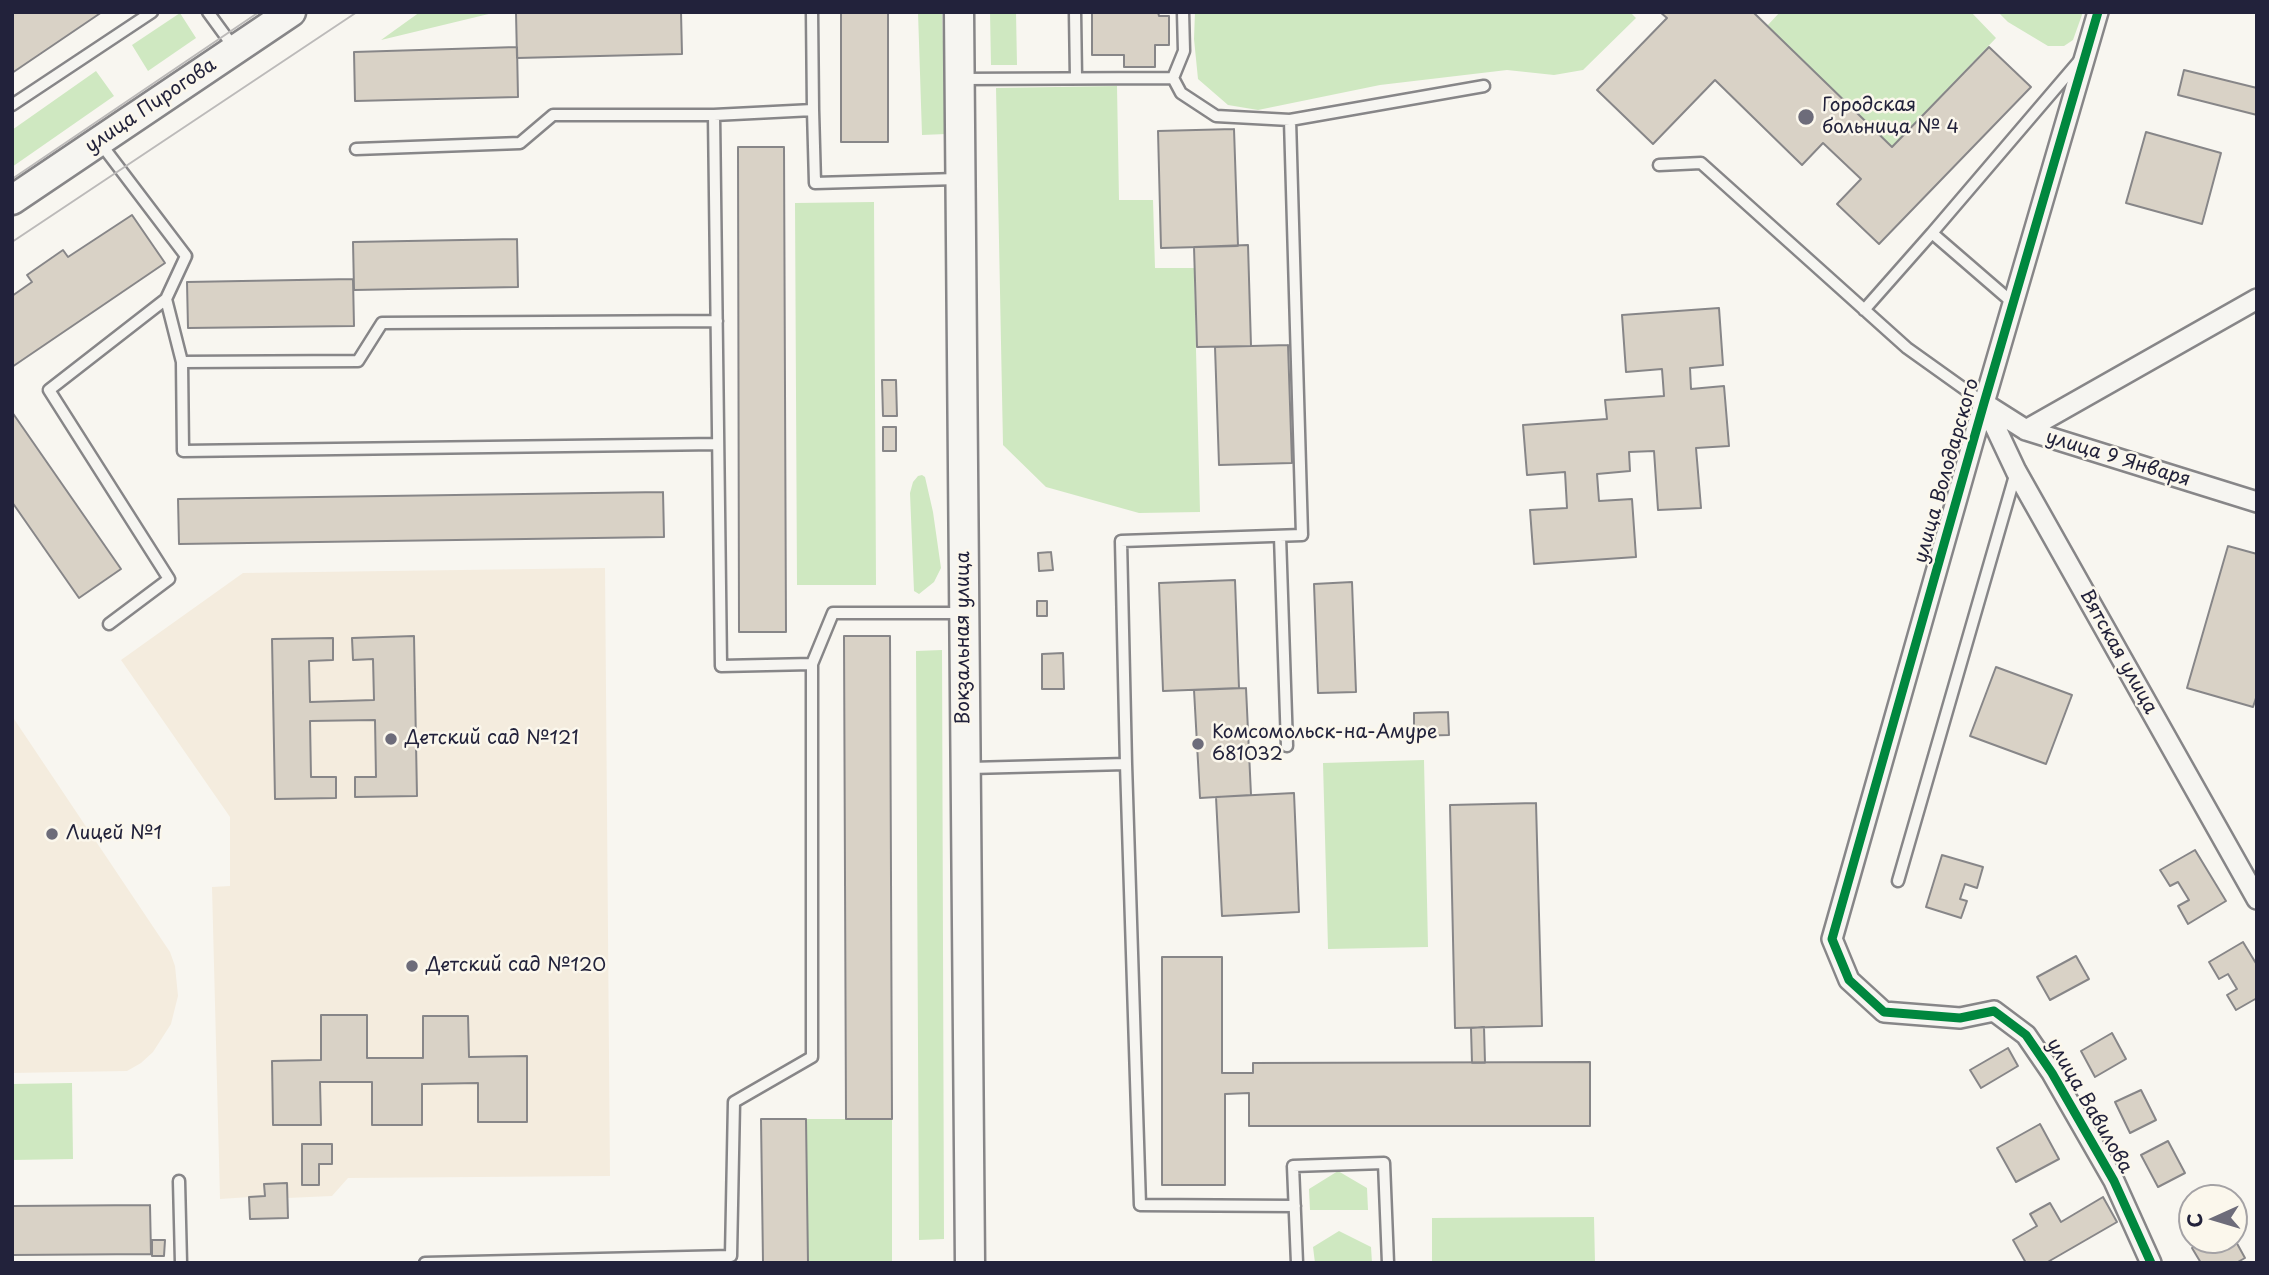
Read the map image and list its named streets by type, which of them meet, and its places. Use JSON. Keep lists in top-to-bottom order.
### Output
{
  "streets": {
    "main road": ["улица Пирогова", "Вокзальная улица"],
    "street": [
      "улица 9 Января",
      "улица Володарского",
      "Вятская улица",
      "улица Вавилова"
    ]
  },
  "crossings": [
    ["улица 9 Января", "улица Володарского"],
    ["улица 9 Января", "Вятская улица"],
    ["улица Володарского", "Вятская улица"],
    ["улица Володарского", "улица Вавилова"]
  ],
  "places": [
    "Городская больница № 4",
    "Детский сад №121",
    "Комсомольск-на-Амуре 681032",
    "Лицей №1",
    "Детский сад №120"
  ],
  "north": "left"
}
